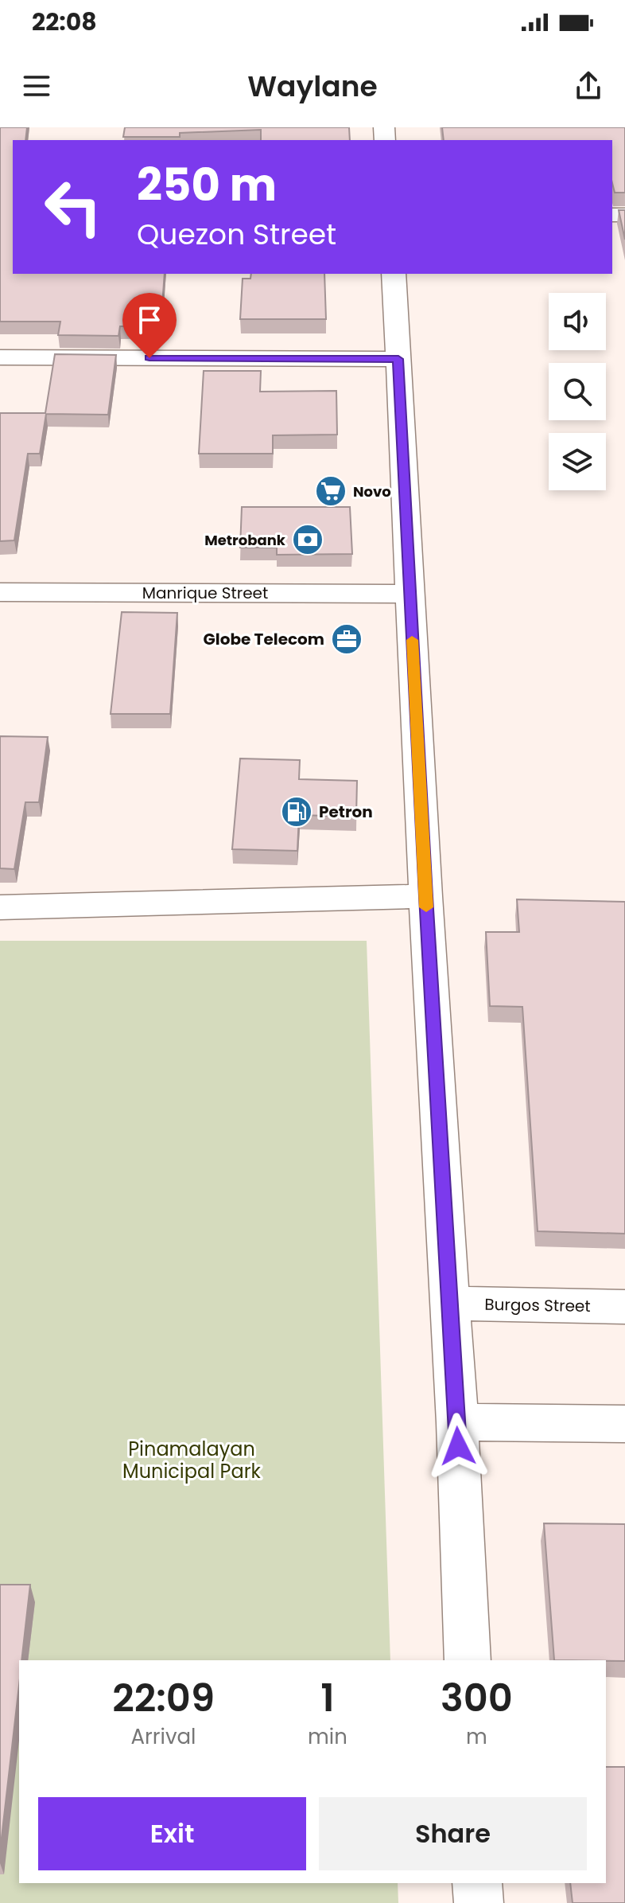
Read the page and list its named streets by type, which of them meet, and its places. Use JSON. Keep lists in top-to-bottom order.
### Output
{
  "streets": {
    "street": ["Manrique Street", "Burgos Street"]
  },
  "parks": ["Pinamalayan Municipal Park"],
  "places": {
    "supermarket": ["Novo"],
    "bank": ["Metrobank"],
    "office": ["Globe Telecom"],
    "fuel station": ["Petron"]
  },
  "page": {
    "status": "22:08",
    "header": "Waylane",
    "turn": ["250 m", "Quezon Street"],
    "eta": [
      "22:09",
      "Arrival",
      "1",
      "min",
      "300",
      "m"
    ],
    "buttons": ["Exit", "Share"]
  }
}
